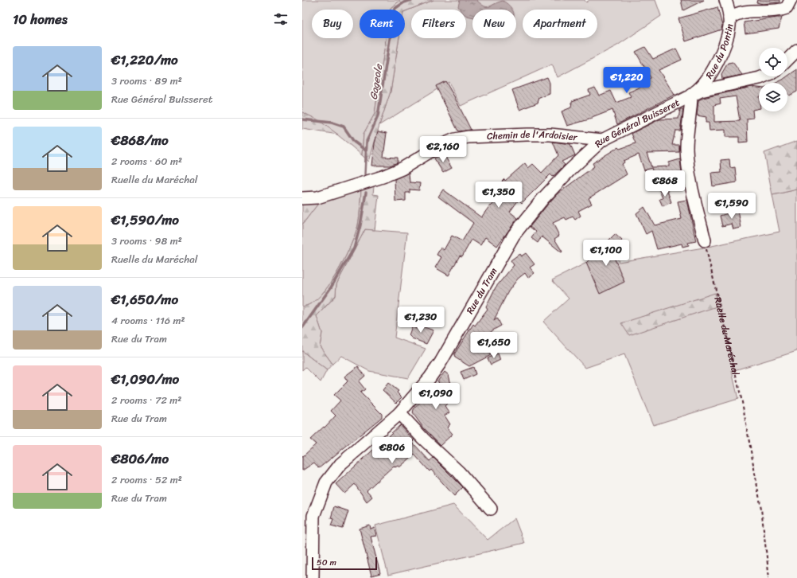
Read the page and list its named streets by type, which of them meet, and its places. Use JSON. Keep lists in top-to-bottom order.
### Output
{
  "streets": {
    "street": [
      "Rue du Pontin",
      "Rue Général Buisseret",
      "Chemin de l'Ardoisier",
      "Rue du Tram"
    ],
    "path": ["Ruelle du Maréchal"]
  },
  "crossings": [
    ["Rue du Pontin", "Rue Général Buisseret"],
    ["Rue Général Buisseret", "Chemin de l'Ardoisier"],
    ["Rue Général Buisseret", "Rue du Tram"]
  ],
  "water": ["Gageole"],
  "scale_bar": "50 m",
  "page": {
    "heading": "10 homes",
    "chip": [
      "Buy",
      "Rent",
      "Filters",
      "New",
      "Apartment"
    ],
    "list": [
      {
        "name": "€1,220/mo",
        "note": "3 rooms · 89 m² · Rue Général Buisseret"
      },
      {
        "name": "€868/mo",
        "note": "2 rooms · 60 m² · Ruelle du Maréchal"
      },
      {
        "name": "€1,590/mo",
        "note": "3 rooms · 98 m² · Ruelle du Maréchal"
      },
      {
        "name": "€1,650/mo",
        "note": "4 rooms · 116 m² · Rue du Tram"
      },
      {
        "name": "€1,090/mo",
        "note": "2 rooms · 72 m² · Rue du Tram"
      },
      {
        "name": "€806/mo",
        "note": "2 rooms · 52 m² · Rue du Tram"
      }
    ],
    "price": [
      "€1,220",
      "€2,160",
      "€868",
      "€1,350",
      "€1,590",
      "€1,100",
      "€1,230",
      "€1,650",
      "€1,090",
      "€806"
    ],
    "scale": "50 m"
  }
}
